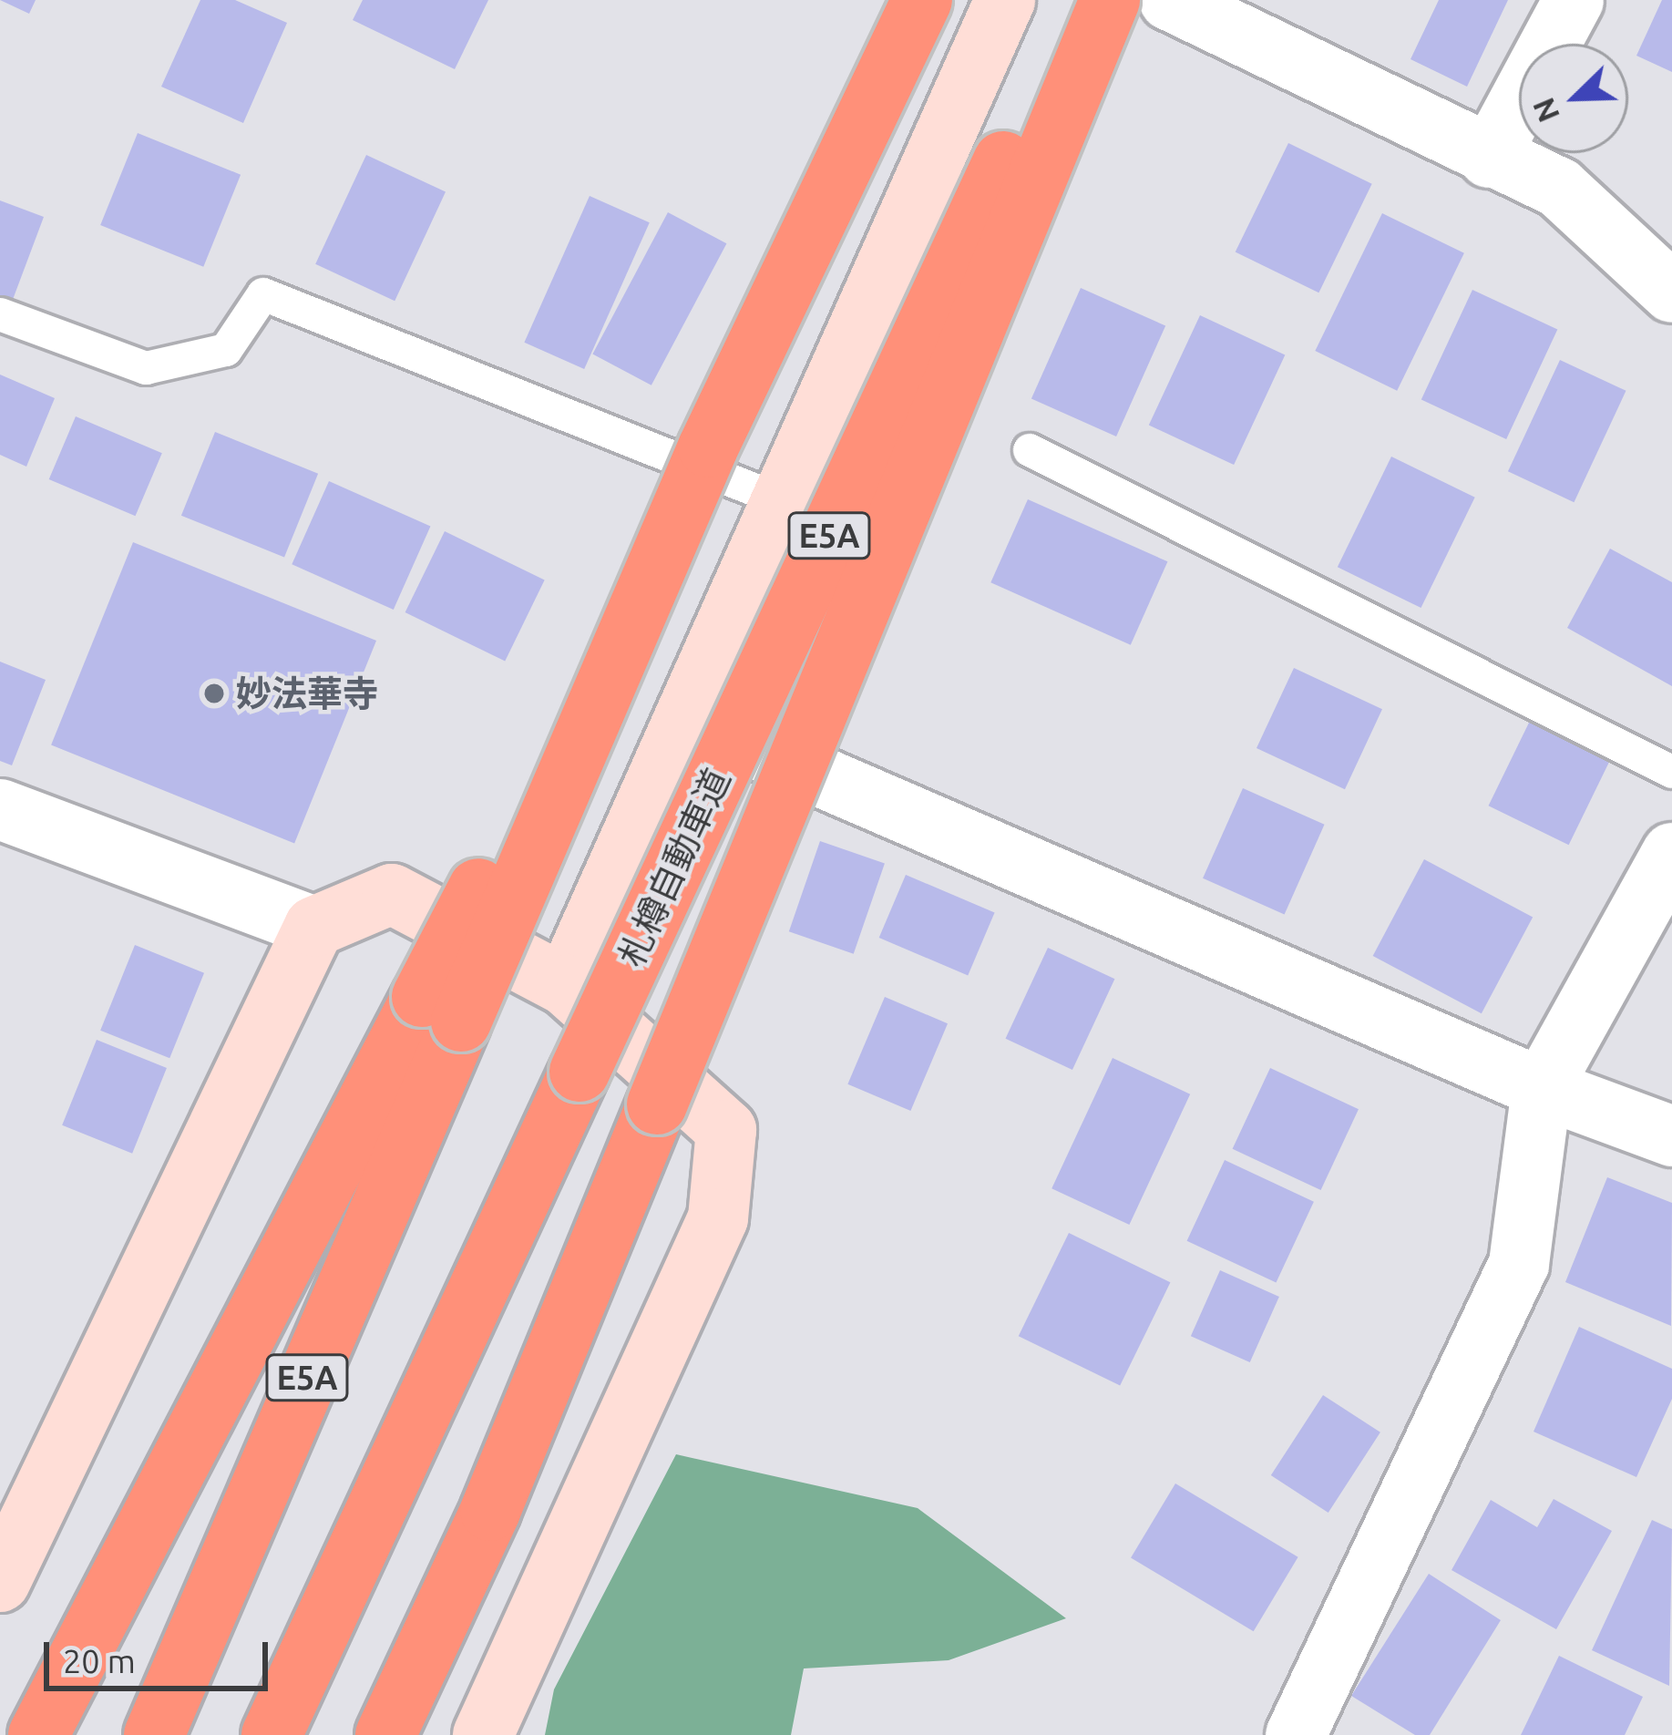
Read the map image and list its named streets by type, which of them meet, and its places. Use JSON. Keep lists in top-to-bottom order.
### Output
{
  "streets": {
    "highway": ["E5A", "札樽自動車道"]
  },
  "places": ["妙法華寺"],
  "scale_bar": "20 m",
  "north": "bottom left"
}
